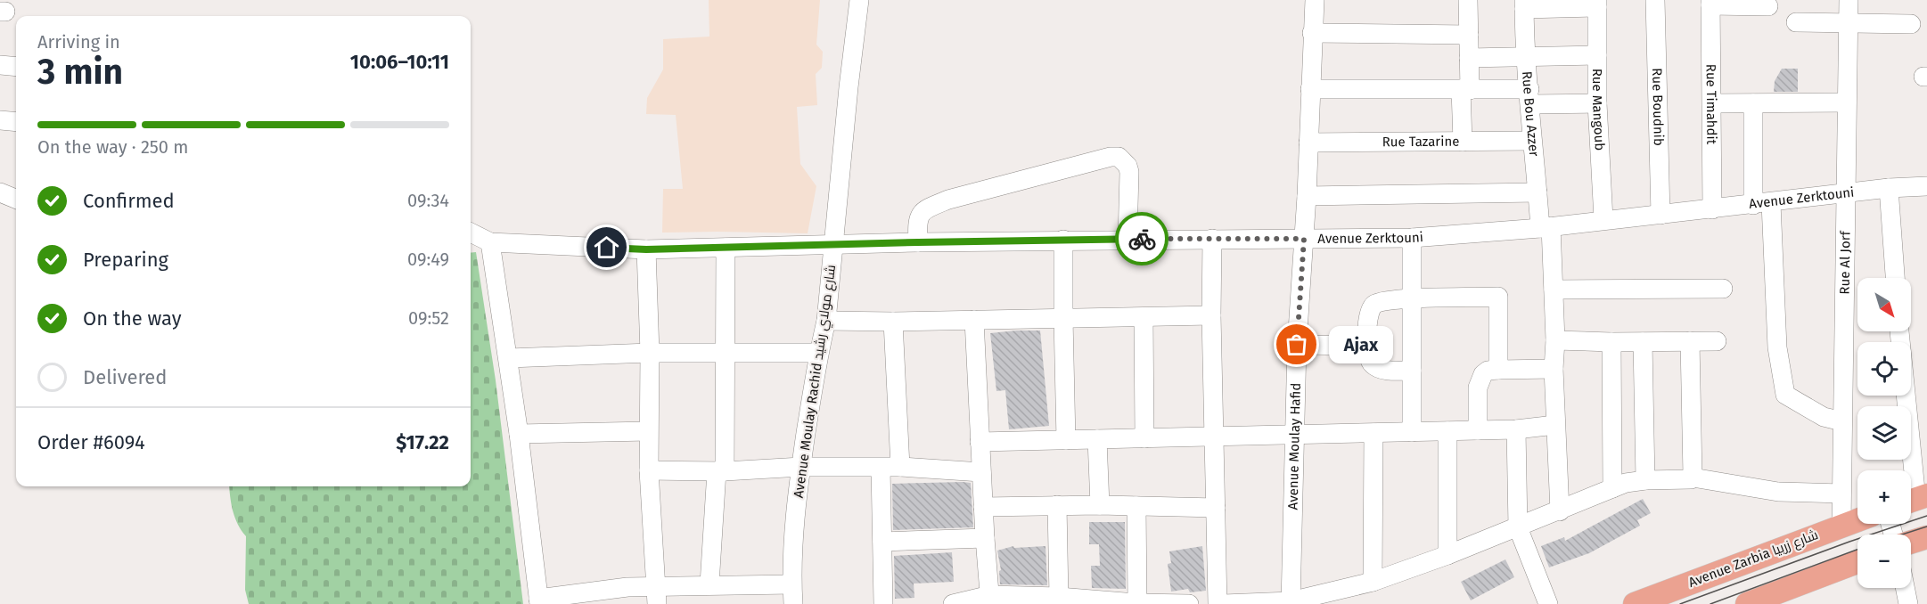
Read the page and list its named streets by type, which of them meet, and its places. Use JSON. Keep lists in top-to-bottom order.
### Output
{
  "streets": {
    "main road": ["Avenue Zarbia شارع زربيا"],
    "street": [
      "Rue Timahdit",
      "Rue Boudnib",
      "Rue Mangoub",
      "Rue Bou Azzer",
      "Rue Tazarine",
      "Avenue Zerktouni",
      "Rue Al Jorf",
      "Avenue Moulay Rachid شارع مولاي رشيد",
      "Avenue Moulay Hafid"
    ]
  },
  "crossings": [
    ["Rue Timahdit", "Avenue Zerktouni"],
    ["Rue Boudnib", "Avenue Zerktouni"],
    ["Rue Mangoub", "Avenue Zerktouni"],
    ["Rue Bou Azzer", "Rue Tazarine"],
    ["Rue Bou Azzer", "Avenue Zerktouni"],
    ["Rue Tazarine", "Avenue Moulay Hafid"],
    ["Avenue Zerktouni", "Rue Al Jorf"],
    ["Avenue Zerktouni", "Avenue Moulay Rachid شارع مولاي رشيد"],
    ["Avenue Zerktouni", "Avenue Moulay Hafid"],
    ["Rue Al Jorf", "Avenue Zarbia شارع زربيا"]
  ],
  "places": ["Ajax"],
  "north": "bottom right",
  "page": {
    "heading": ["3 min", "Arriving in", "10:06–10:11"],
    "panel": ["Order #6094", "$17.22"],
    "bar": "On the way · 250 m",
    "list": [
      ["Confirmed", "09:34"],
      ["Preparing", "09:49"],
      ["On the way", "09:52"],
      "Delivered"
    ],
    "map_buttons": ["+", "−"],
    "bubble": "Ajax"
  }
}
